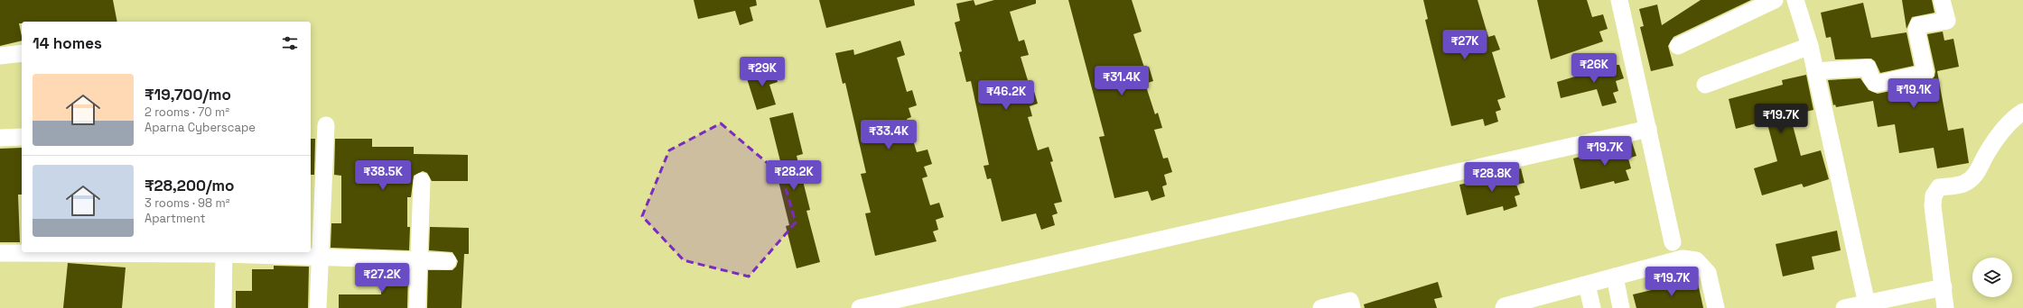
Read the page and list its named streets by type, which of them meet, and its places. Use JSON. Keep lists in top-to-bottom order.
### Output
{
  "page": {
    "heading": "14 homes",
    "price": [
      "₹27K",
      "₹26K",
      "₹29K",
      "₹31.4K",
      "₹19.1K",
      "₹46.2K",
      "₹19.7K",
      "₹33.4K",
      "₹19.7K",
      "₹38.5K",
      "₹28.2K",
      "₹28.8K",
      "₹27.2K",
      "₹19.7K"
    ],
    "list": [
      {
        "name": "₹19,700/mo",
        "note": "2 rooms · 70 m² · Aparna Cyberscape"
      },
      {
        "name": "₹28,200/mo",
        "note": "3 rooms · 98 m² · Apartment"
      }
    ]
  }
}
